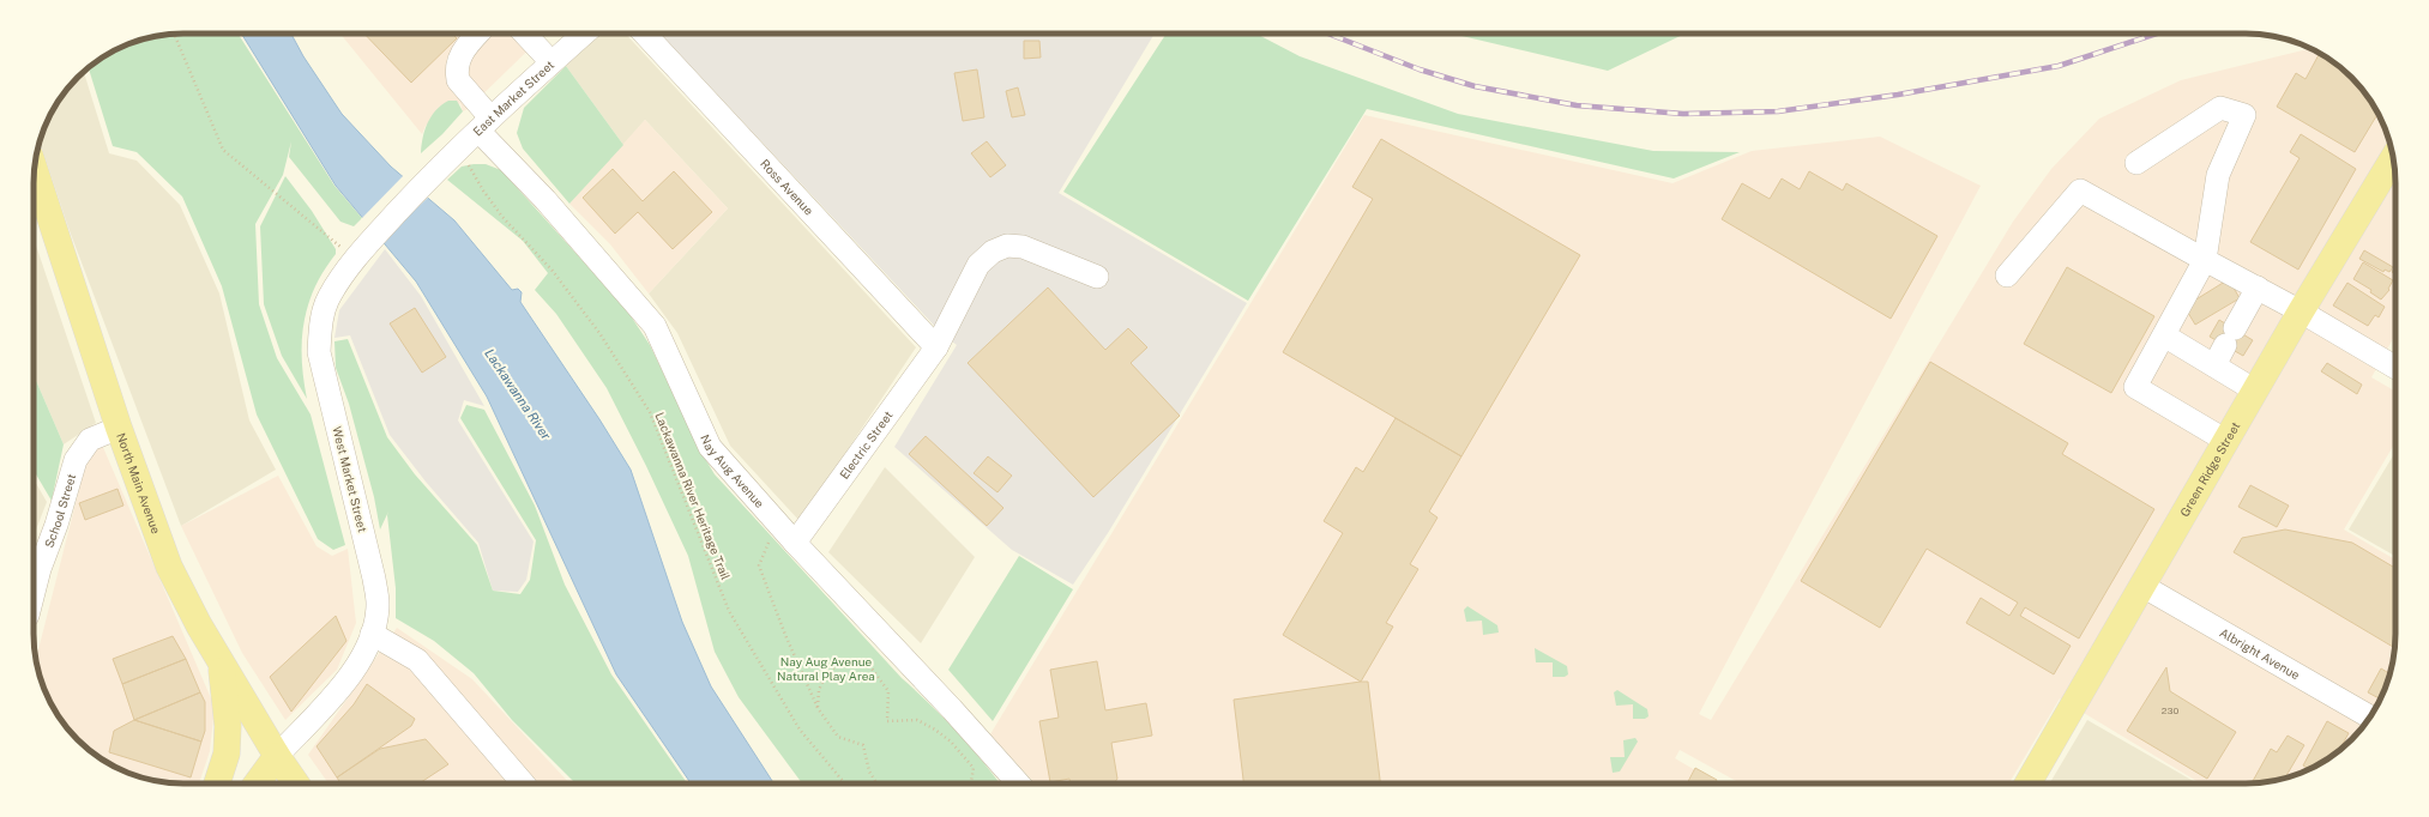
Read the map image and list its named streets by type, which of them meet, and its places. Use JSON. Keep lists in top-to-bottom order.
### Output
{
  "streets": {
    "main road": ["Green Ridge Street", "West Market Street", "North Main Avenue"],
    "street": [
      "East Market Street",
      "Ross Avenue",
      "Electric Street",
      "Nay Aug Avenue",
      "School Street",
      "Albright Avenue"
    ],
    "path": ["Lackawanna River Heritage Trail"]
  },
  "crossings": [
    ["East Market Street", "Nay Aug Avenue"],
    ["East Market Street", "West Market Street"],
    ["East Market Street", "Lackawanna River Heritage Trail"],
    ["Ross Avenue", "Electric Street"],
    ["Electric Street", "Nay Aug Avenue"],
    ["Green Ridge Street", "Albright Avenue"],
    ["West Market Street", "North Main Avenue"],
    ["North Main Avenue", "School Street"]
  ],
  "water": ["Lackawanna River"],
  "parks": ["Nay Aug Avenue Natural Play Area"],
  "house_numbers": ["230"]
}
